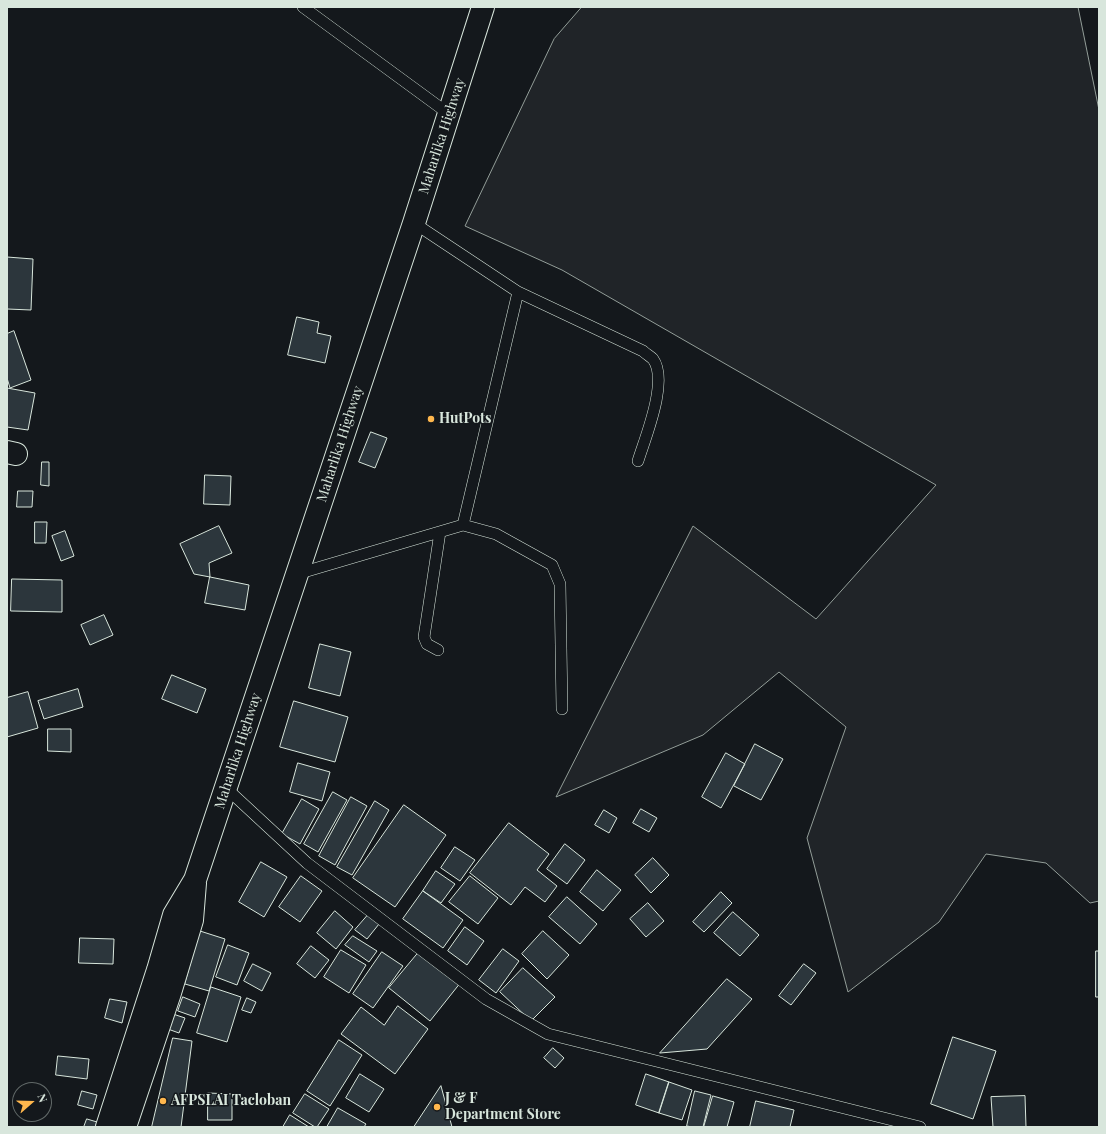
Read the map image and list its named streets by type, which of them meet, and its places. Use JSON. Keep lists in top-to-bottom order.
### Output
{
  "streets": {
    "highway": ["Maharlika Highway"]
  },
  "places": ["HutPots", "AFPSLAI Tacloban", "J & F Department Store"],
  "north": "right"
}
